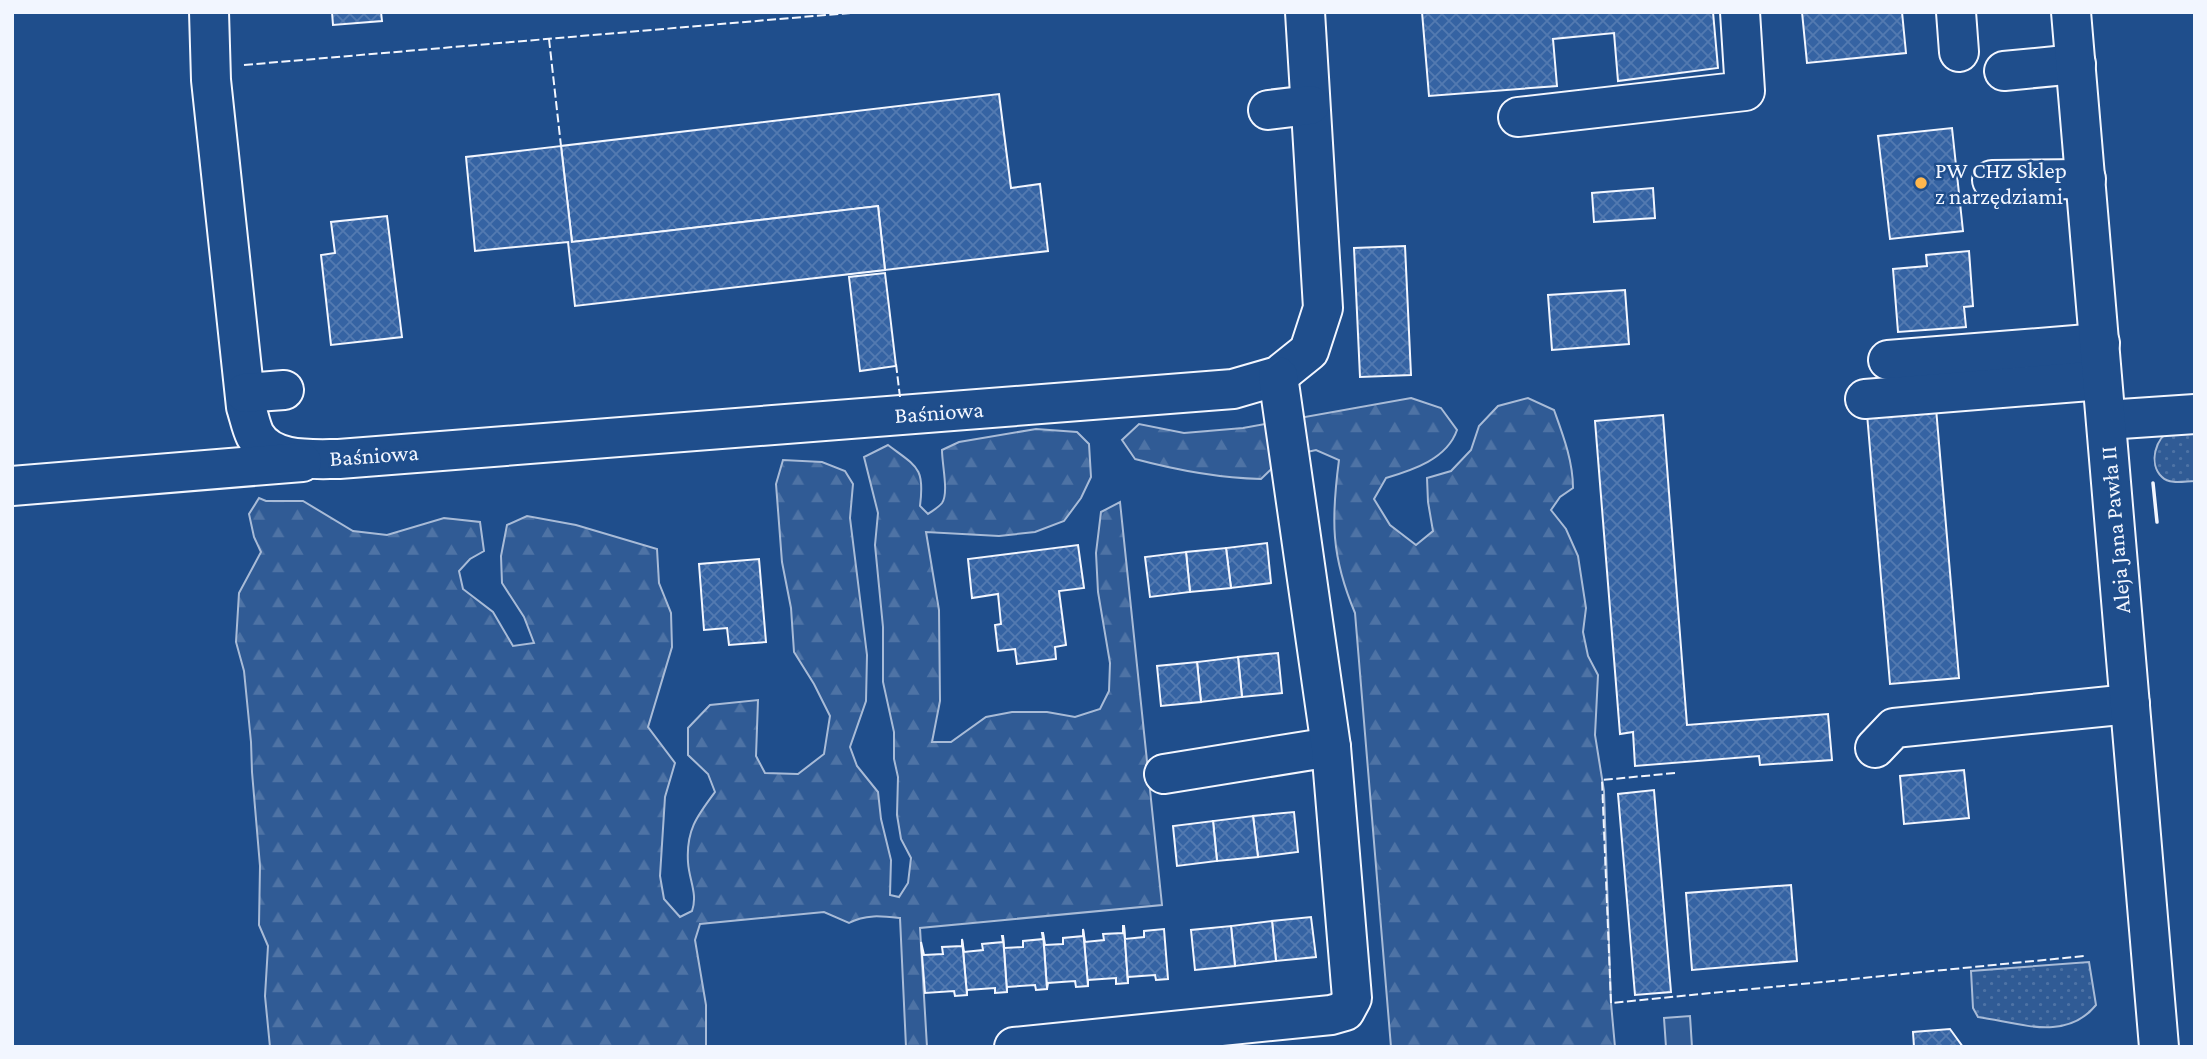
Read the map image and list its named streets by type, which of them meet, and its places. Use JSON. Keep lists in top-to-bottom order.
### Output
{
  "streets": {
    "street": ["Baśniowa", "Aleja Jana Pawła II"]
  },
  "places": ["PW CHZ Sklep z narzędziami"]
}
